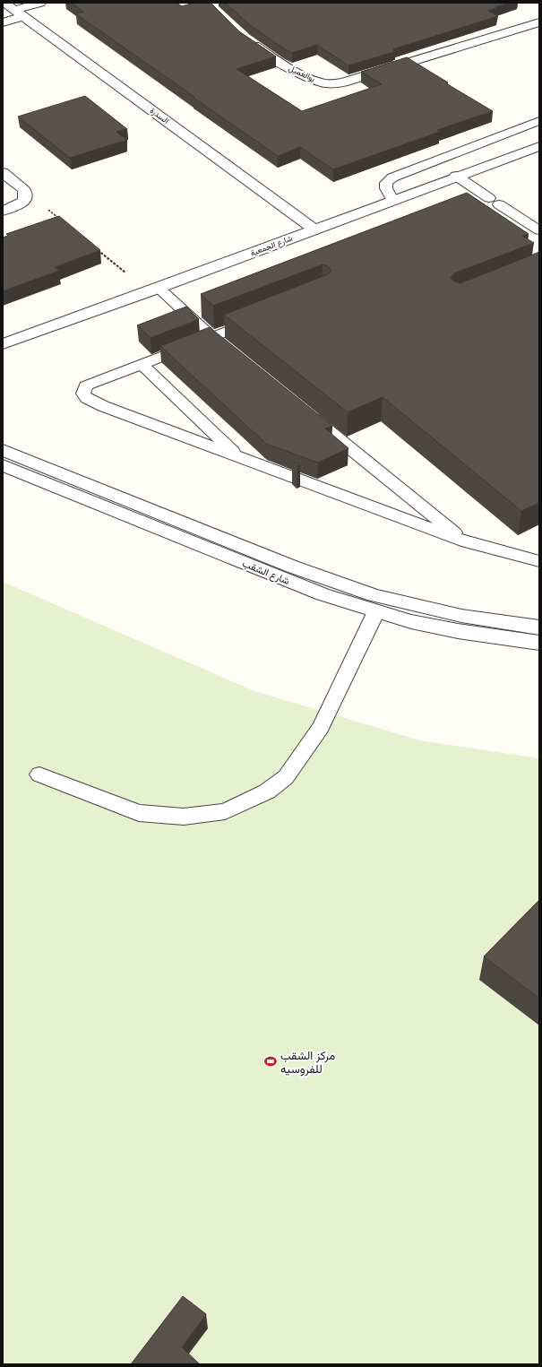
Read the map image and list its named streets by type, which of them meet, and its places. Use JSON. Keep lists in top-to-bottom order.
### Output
{
  "streets": {
    "street": [
      "بوالغميل",
      "السدرة",
      "شارع الجمعية",
      "شارع الشقب"
    ]
  },
  "crossings": [
    ["السدرة", "شارع الجمعية"]
  ],
  "places": {
    "sports": ["مركز الشقب للفروسيه"]
  }
}
